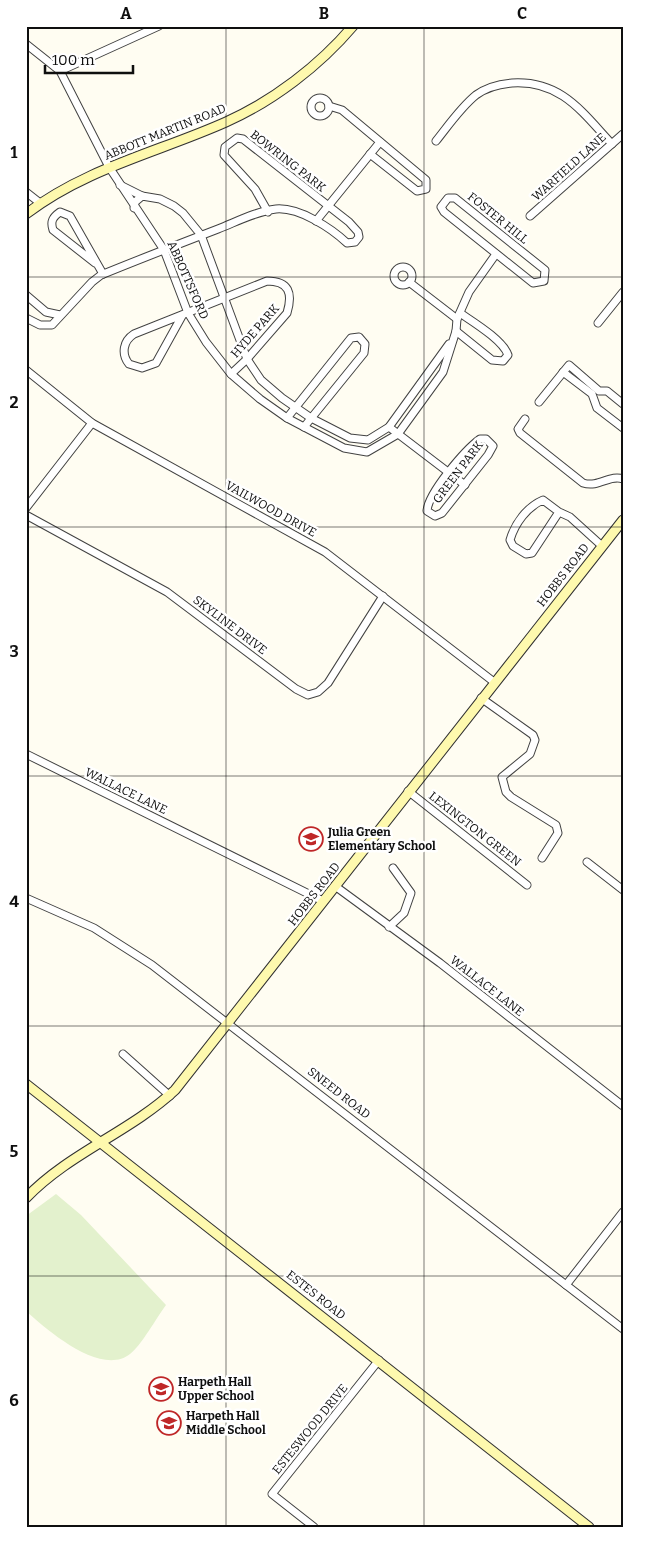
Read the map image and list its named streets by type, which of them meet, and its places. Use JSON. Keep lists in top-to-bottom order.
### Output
{
  "streets": {
    "main road": ["ABBOTT MARTIN ROAD", "HOBBS ROAD", "ESTES ROAD"],
    "street": [
      "BOWRING PARK",
      "WARFIELD LANE",
      "FOSTER HILL",
      "ABBOTTSFORD",
      "HYDE PARK",
      "GREEN PARK",
      "VAILWOOD DRIVE",
      "SKYLINE DRIVE",
      "WALLACE LANE",
      "LEXINGTON GREEN",
      "SNEED ROAD",
      "ESTESWOOD DRIVE"
    ]
  },
  "crossings": [
    ["ABBOTT MARTIN ROAD", "ABBOTTSFORD"],
    ["BOWRING PARK", "ABBOTTSFORD"],
    ["FOSTER HILL", "ABBOTTSFORD"],
    ["ABBOTTSFORD", "HYDE PARK"],
    ["VAILWOOD DRIVE", "HOBBS ROAD"],
    ["VAILWOOD DRIVE", "SKYLINE DRIVE"],
    ["HOBBS ROAD", "WALLACE LANE"],
    ["HOBBS ROAD", "LEXINGTON GREEN"],
    ["HOBBS ROAD", "SNEED ROAD"],
    ["HOBBS ROAD", "ESTES ROAD"],
    ["ESTES ROAD", "ESTESWOOD DRIVE"]
  ],
  "places": {
    "school or university": ["Julia Green Elementary School", "Harpeth Hall Upper School", "Harpeth Hall Middle School"]
  },
  "scale_bar": "100 m",
  "grid": {
    "columns": ["A", "B", "C"],
    "rows": [
      "1",
      "2",
      "3",
      "4",
      "5",
      "6"
    ]
  }
}
